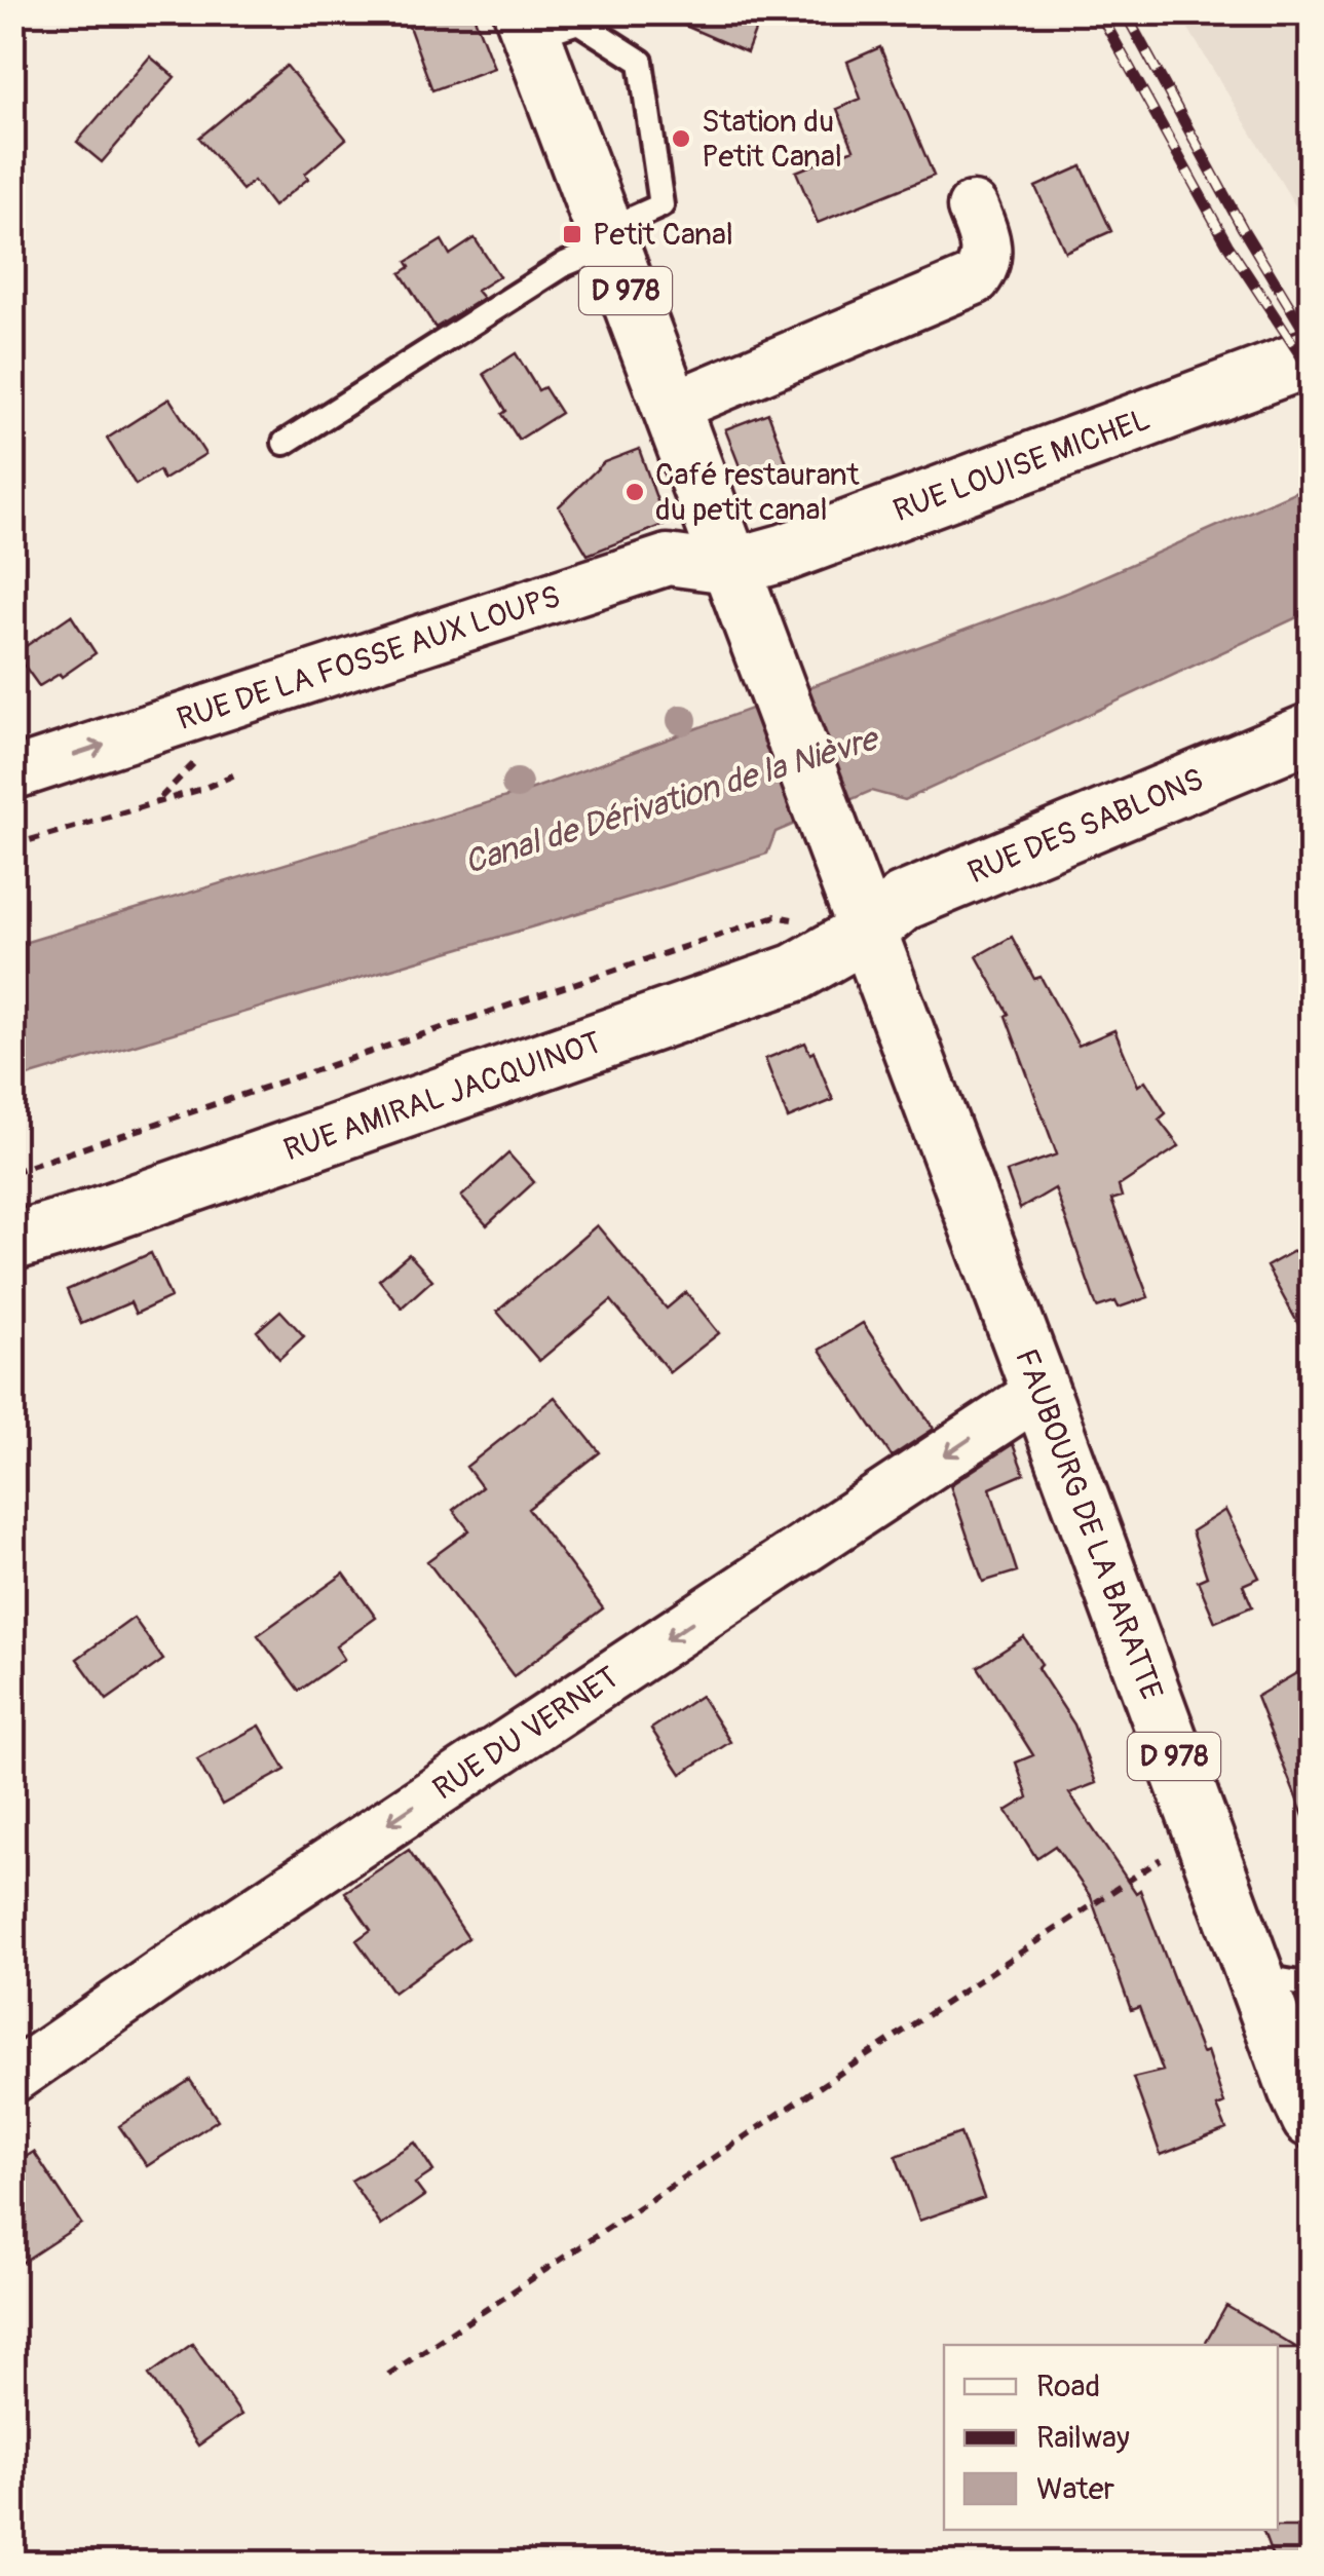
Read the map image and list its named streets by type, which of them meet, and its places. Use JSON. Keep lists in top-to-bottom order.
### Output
{
  "streets": {
    "main road": [
      "D 978",
      "RUE LOUISE MICHEL",
      "RUE DES SABLONS",
      "RUE AMIRAL JACQUINOT",
      "FAUBOURG DE LA BARATTE"
    ],
    "street": ["RUE DE LA FOSSE AUX LOUPS", "RUE DU VERNET"]
  },
  "crossings": [
    ["D 978", "RUE LOUISE MICHEL"],
    ["D 978", "RUE DE LA FOSSE AUX LOUPS"],
    ["D 978", "RUE DES SABLONS"],
    ["D 978", "RUE AMIRAL JACQUINOT"],
    ["D 978", "FAUBOURG DE LA BARATTE"],
    ["RUE LOUISE MICHEL", "RUE DE LA FOSSE AUX LOUPS"],
    ["RUE DES SABLONS", "RUE AMIRAL JACQUINOT"],
    ["RUE DES SABLONS", "FAUBOURG DE LA BARATTE"],
    ["RUE AMIRAL JACQUINOT", "FAUBOURG DE LA BARATTE"],
    ["FAUBOURG DE LA BARATTE", "RUE DU VERNET"]
  ],
  "one_way": ["RUE DU VERNET"],
  "water": ["Canal de Dérivation de la Nièvre"],
  "places": {
    "other": ["Station du Petit Canal", "Café restaurant du petit canal"],
    "transit": ["Petit Canal"]
  },
  "legend": ["Road", "Railway", "Water"]
}
